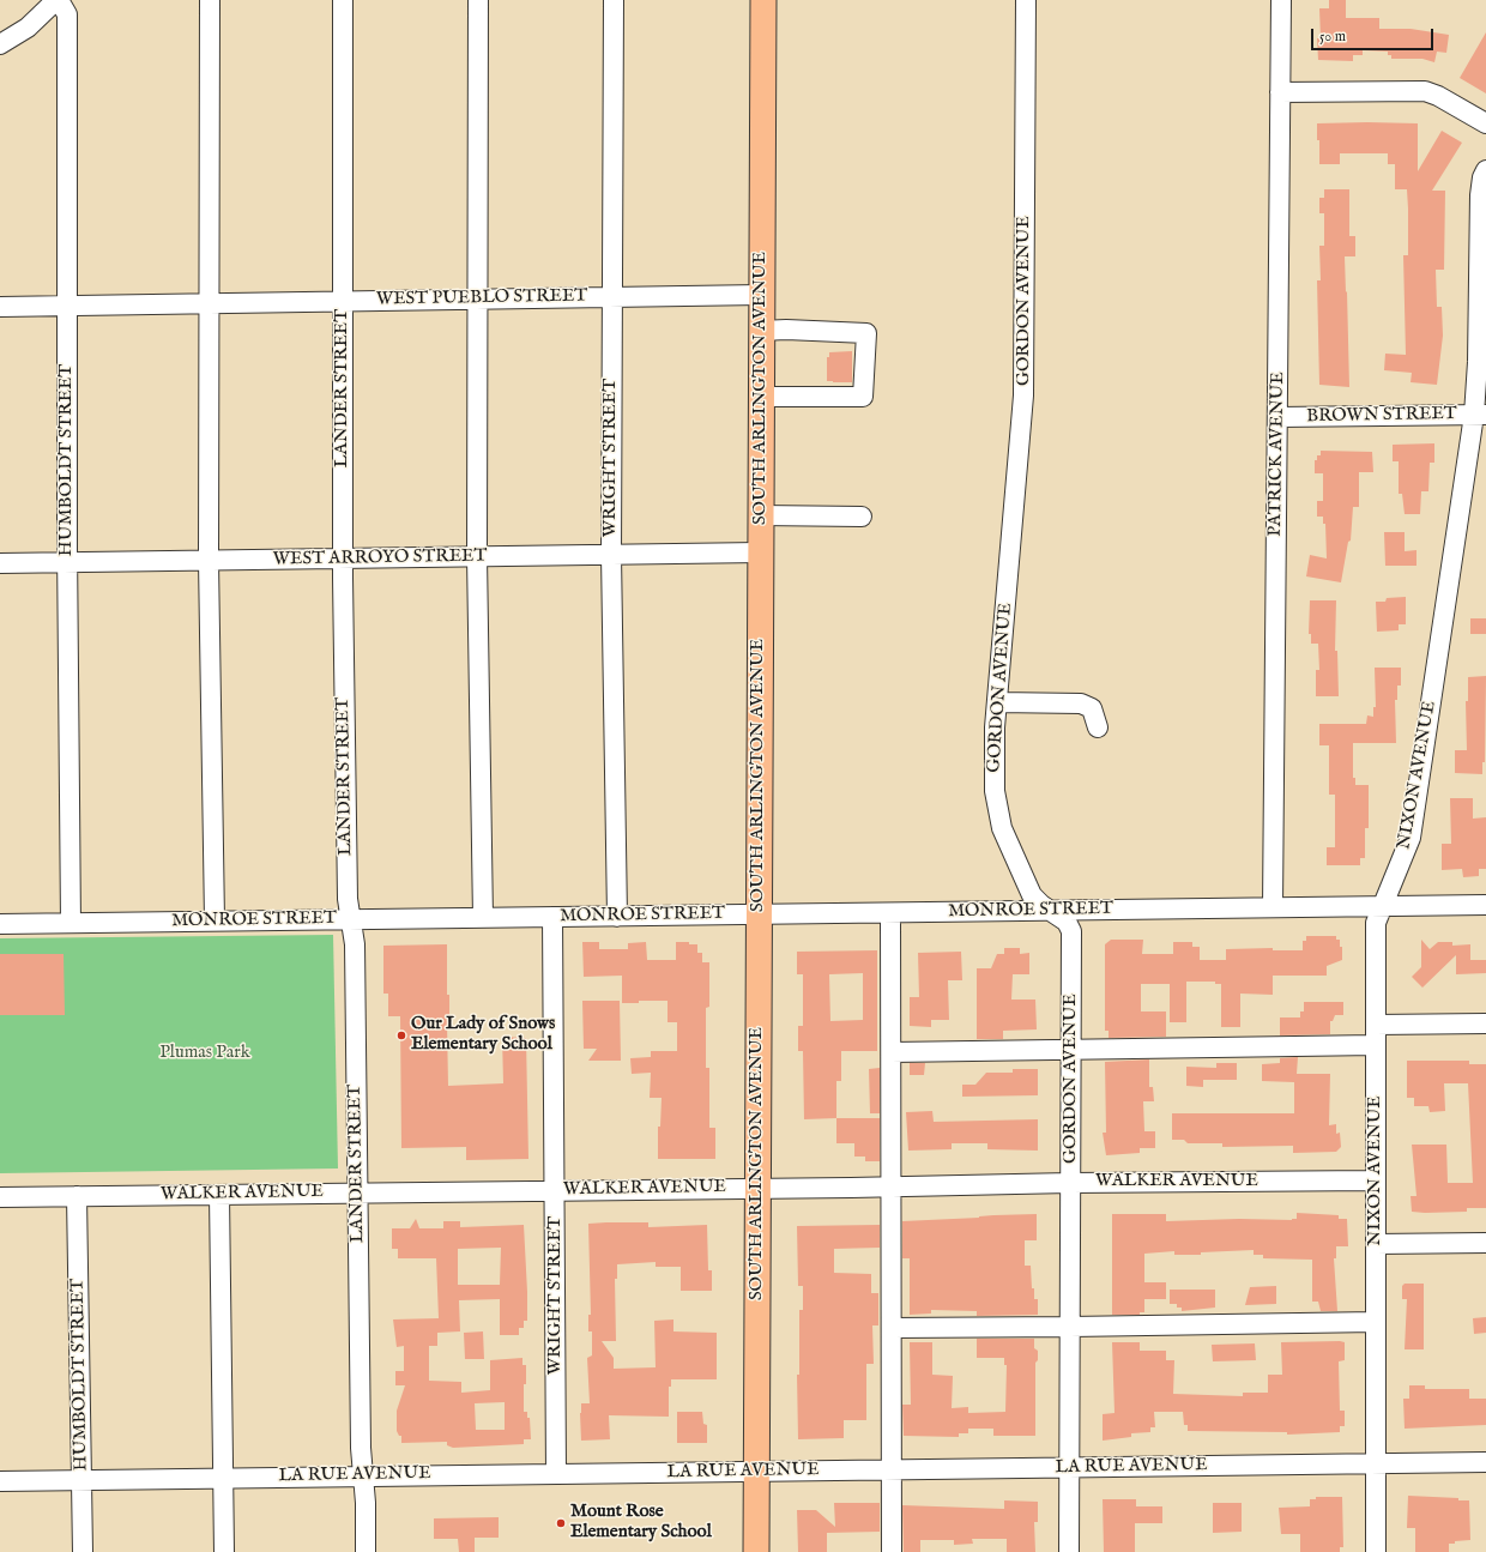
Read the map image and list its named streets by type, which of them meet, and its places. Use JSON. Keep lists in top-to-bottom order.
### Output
{
  "streets": {
    "main road": ["SOUTH ARLINGTON AVENUE"],
    "street": [
      "WEST PUEBLO STREET",
      "GORDON AVENUE",
      "LANDER STREET",
      "BROWN STREET",
      "PATRICK AVENUE",
      "WRIGHT STREET",
      "HUMBOLDT STREET",
      "WEST ARROYO STREET",
      "NIXON AVENUE",
      "MONROE STREET",
      "WALKER AVENUE",
      "LA RUE AVENUE"
    ]
  },
  "crossings": [
    ["WEST PUEBLO STREET", "LANDER STREET"],
    ["WEST PUEBLO STREET", "SOUTH ARLINGTON AVENUE"],
    ["WEST PUEBLO STREET", "WRIGHT STREET"],
    ["WEST PUEBLO STREET", "HUMBOLDT STREET"],
    ["GORDON AVENUE", "MONROE STREET"],
    ["GORDON AVENUE", "WALKER AVENUE"],
    ["GORDON AVENUE", "LA RUE AVENUE"],
    ["LANDER STREET", "WEST ARROYO STREET"],
    ["LANDER STREET", "MONROE STREET"],
    ["LANDER STREET", "WALKER AVENUE"],
    ["LANDER STREET", "LA RUE AVENUE"],
    ["SOUTH ARLINGTON AVENUE", "WEST ARROYO STREET"],
    ["SOUTH ARLINGTON AVENUE", "MONROE STREET"],
    ["SOUTH ARLINGTON AVENUE", "WALKER AVENUE"],
    ["SOUTH ARLINGTON AVENUE", "LA RUE AVENUE"],
    ["BROWN STREET", "PATRICK AVENUE"],
    ["BROWN STREET", "NIXON AVENUE"],
    ["PATRICK AVENUE", "MONROE STREET"],
    ["WRIGHT STREET", "WEST ARROYO STREET"],
    ["WRIGHT STREET", "MONROE STREET"],
    ["WRIGHT STREET", "WALKER AVENUE"],
    ["WRIGHT STREET", "LA RUE AVENUE"],
    ["HUMBOLDT STREET", "WEST ARROYO STREET"],
    ["HUMBOLDT STREET", "MONROE STREET"],
    ["HUMBOLDT STREET", "WALKER AVENUE"],
    ["HUMBOLDT STREET", "LA RUE AVENUE"],
    ["NIXON AVENUE", "MONROE STREET"],
    ["NIXON AVENUE", "WALKER AVENUE"],
    ["NIXON AVENUE", "LA RUE AVENUE"]
  ],
  "parks": ["Plumas Park"],
  "places": ["Our Lady of Snows Elementary School", "Mount Rose Elementary School"],
  "scale_bar": "50 m"
}
